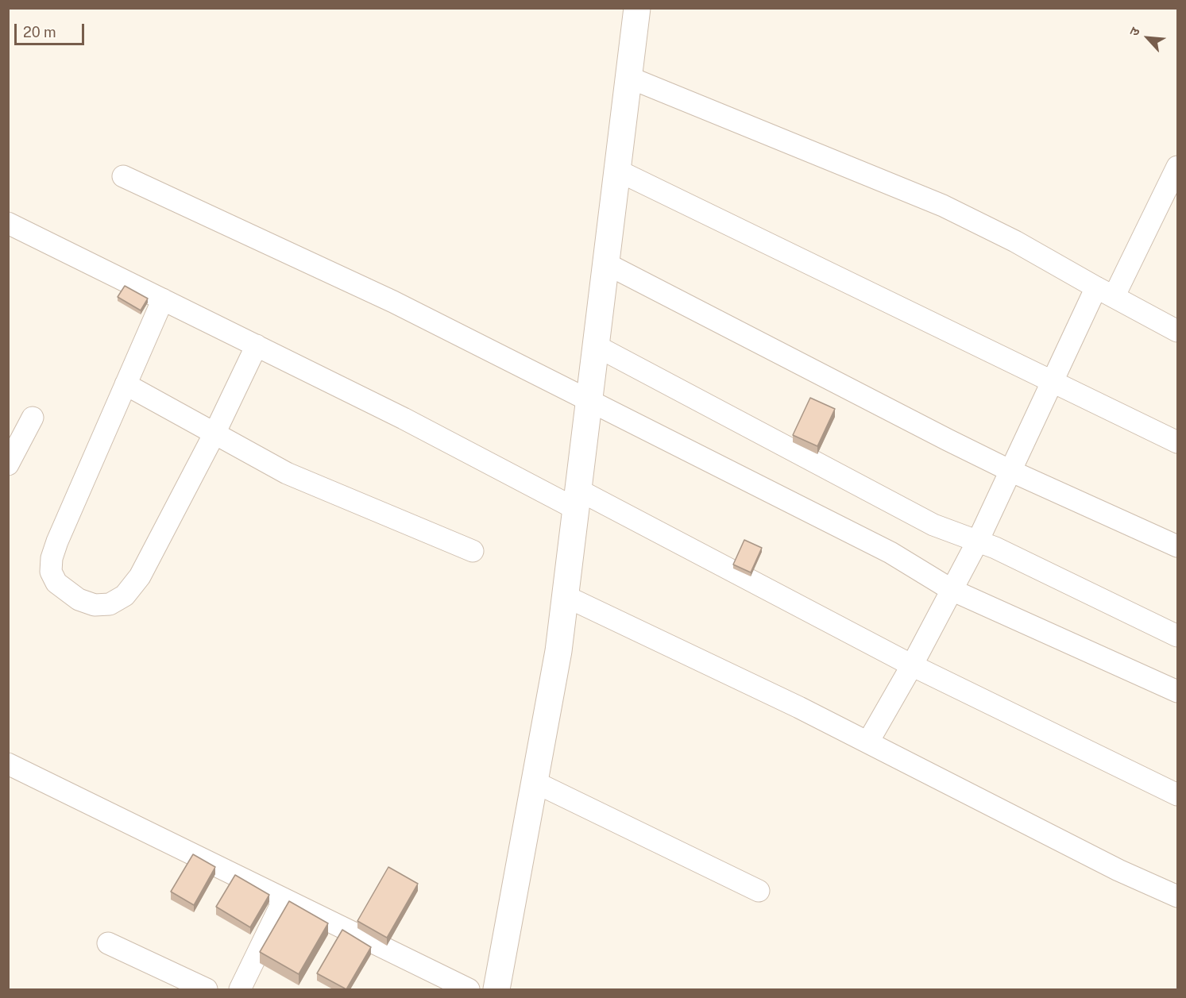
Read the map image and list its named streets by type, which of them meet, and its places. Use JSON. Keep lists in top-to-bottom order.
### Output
{
  "scale_bar": "20 m",
  "north": "top left"
}
